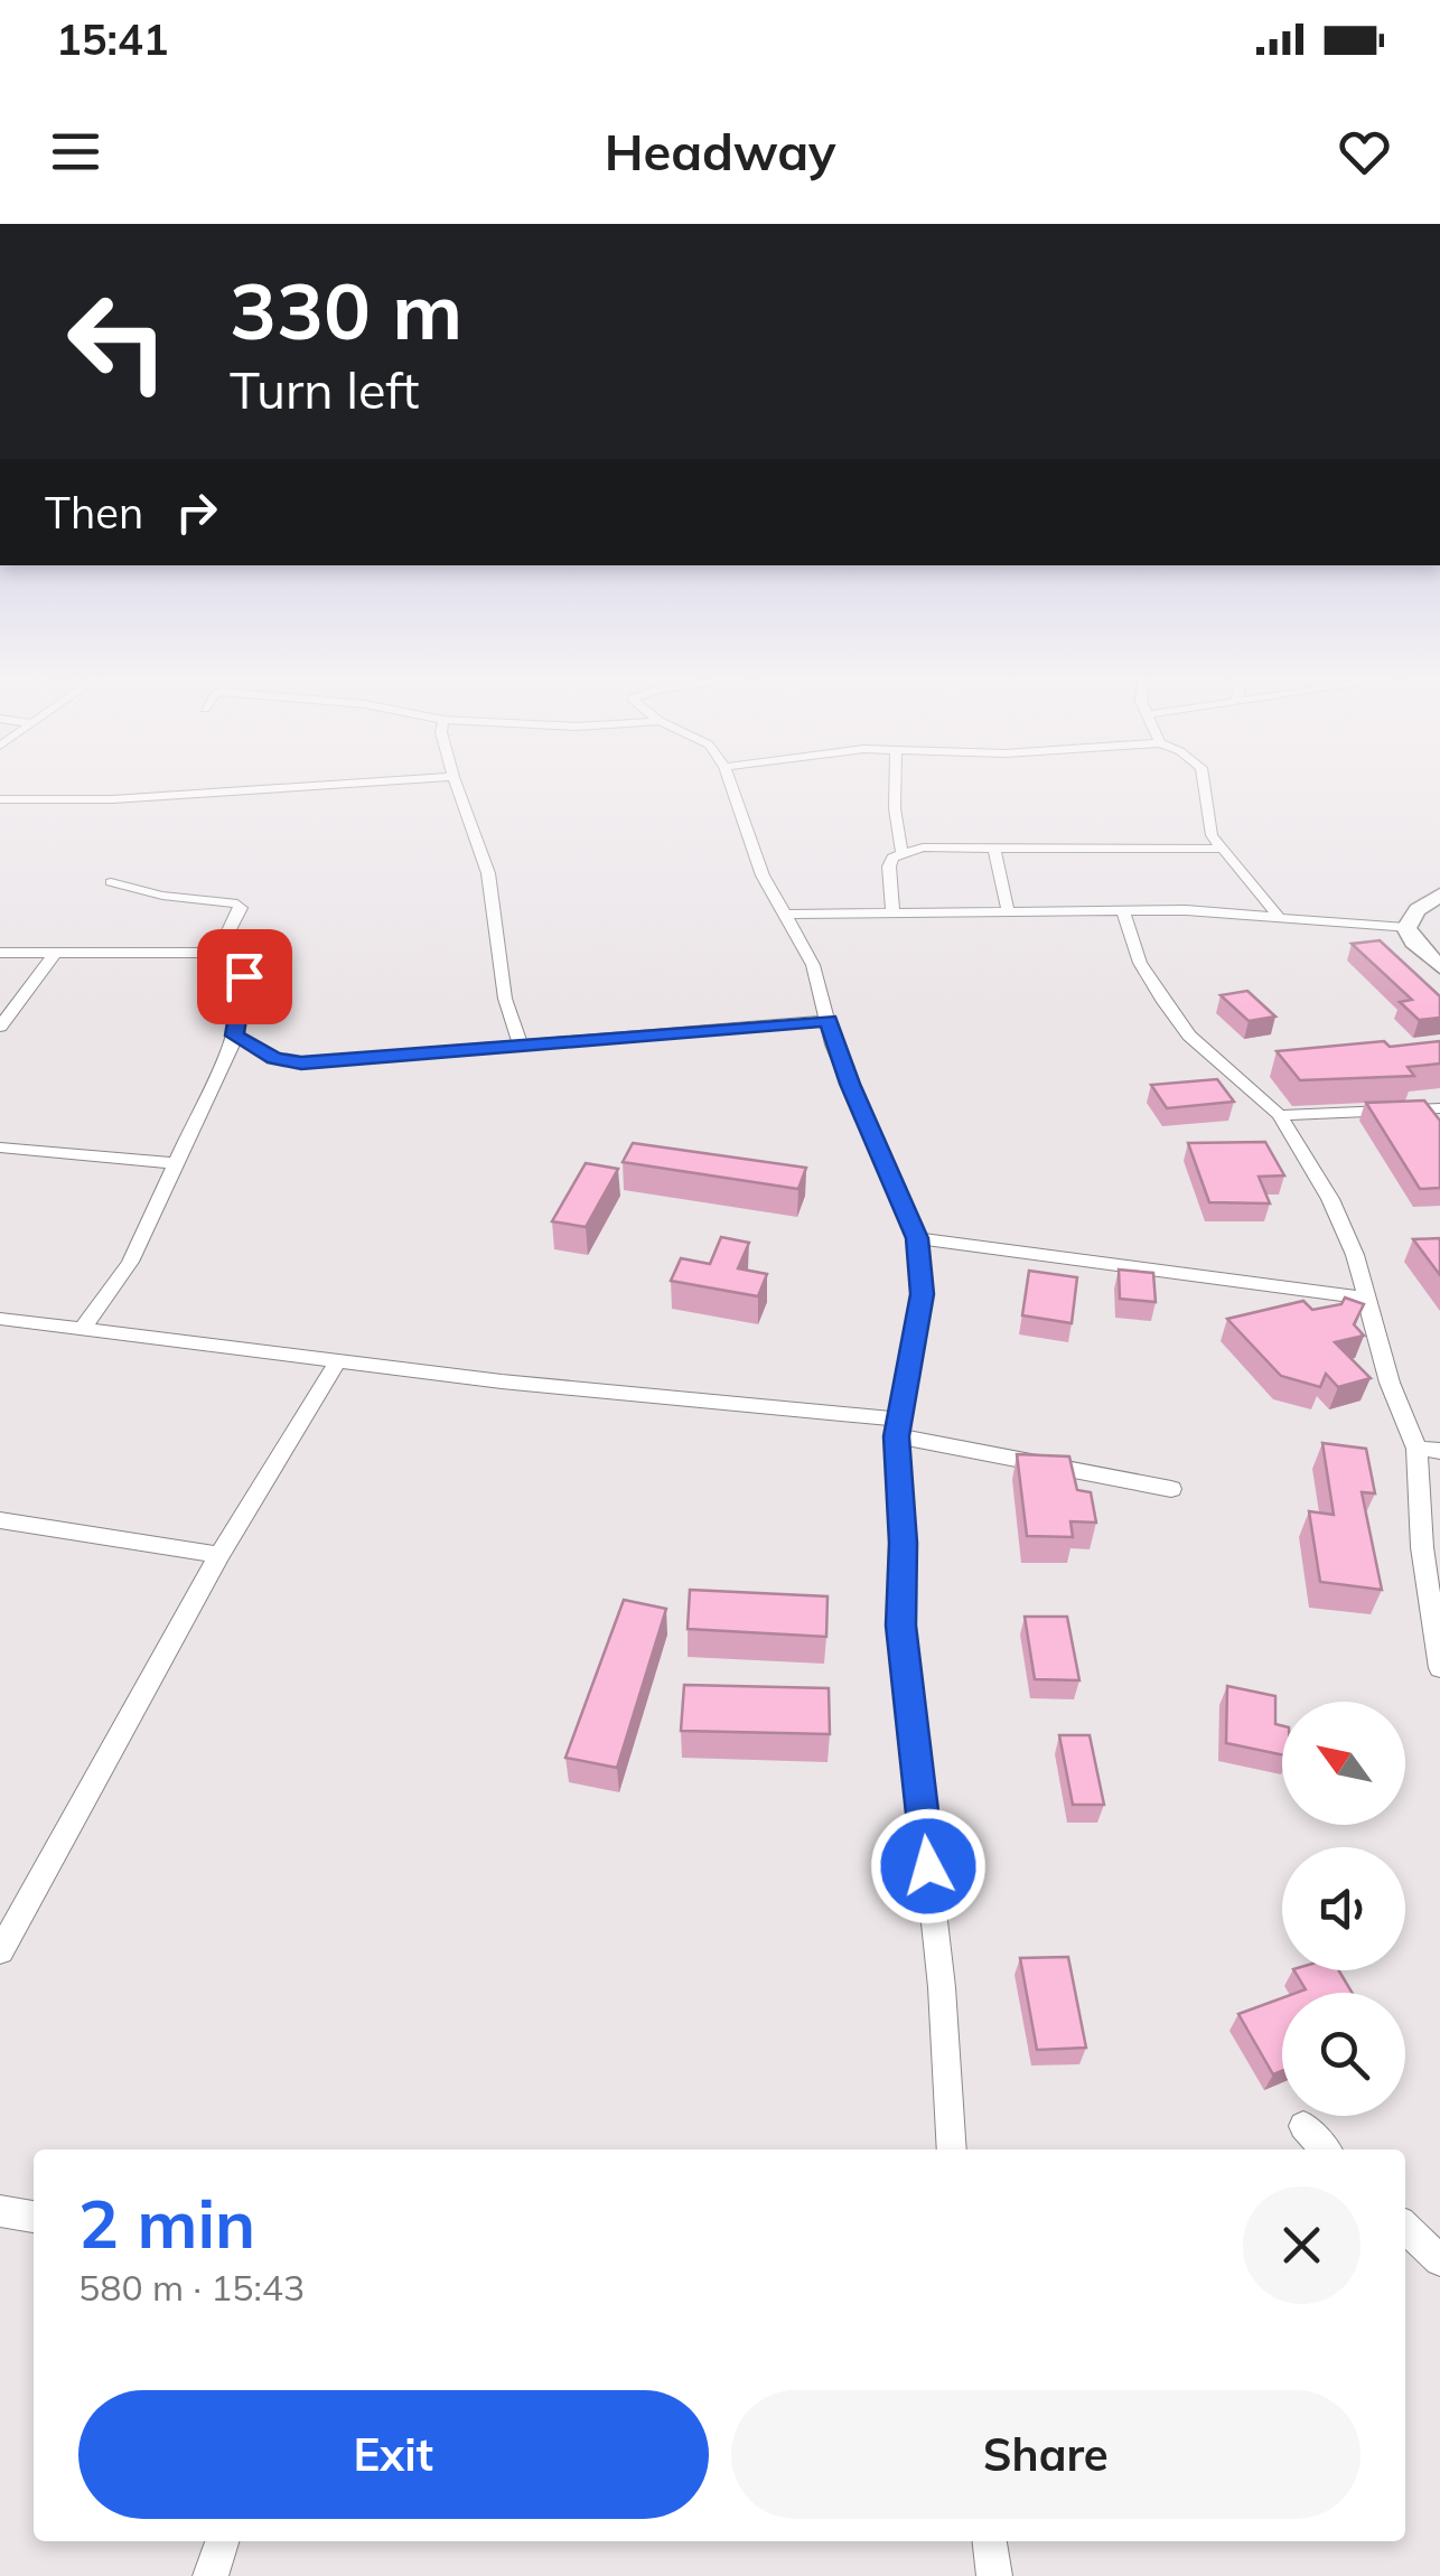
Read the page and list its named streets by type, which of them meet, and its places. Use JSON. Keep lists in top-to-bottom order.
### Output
{
  "north": "top left",
  "page": {
    "status": "15:41",
    "header": "Headway",
    "turn": ["330 m", "Turn left"],
    "then": "Then",
    "heading": ["2 min", "580 m · 15:43"],
    "buttons": ["Exit", "Share"]
  }
}
